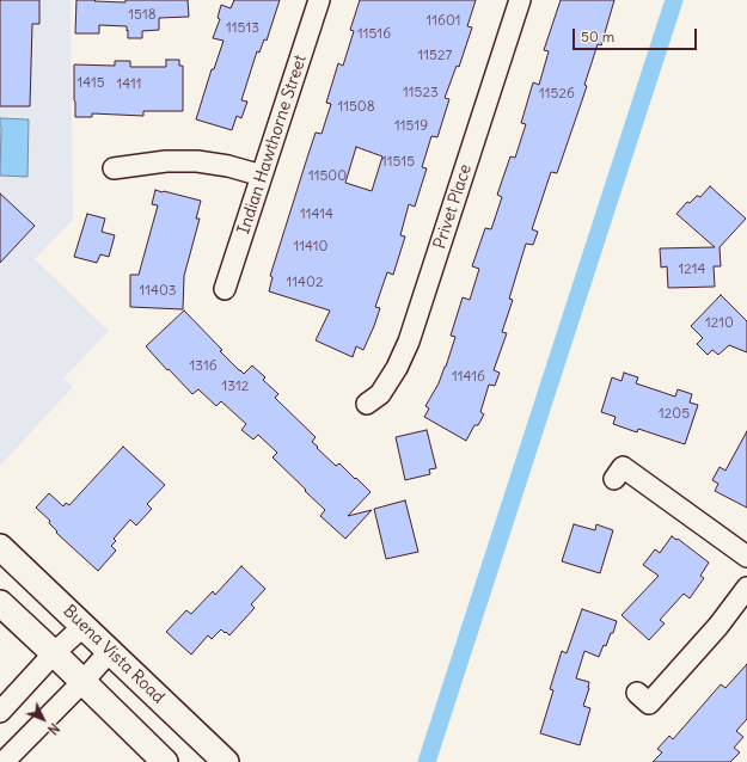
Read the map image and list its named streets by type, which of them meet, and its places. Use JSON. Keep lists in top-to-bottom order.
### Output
{
  "streets": {
    "main road": ["Buena Vista Road"],
    "street": ["Indian Hawthorne Street", "Privet Place"]
  },
  "house_numbers": [
    "1518",
    "11601",
    "11513",
    "11516",
    "11527",
    "1415",
    "1411",
    "11523",
    "11526",
    "11508",
    "11519",
    "11515",
    "11500",
    "11414",
    "11410",
    "1214",
    "11402",
    "11403",
    "1210",
    "1316",
    "11416",
    "1312",
    "1205"
  ],
  "scale_bar": "50 m",
  "north": "bottom right"
}
